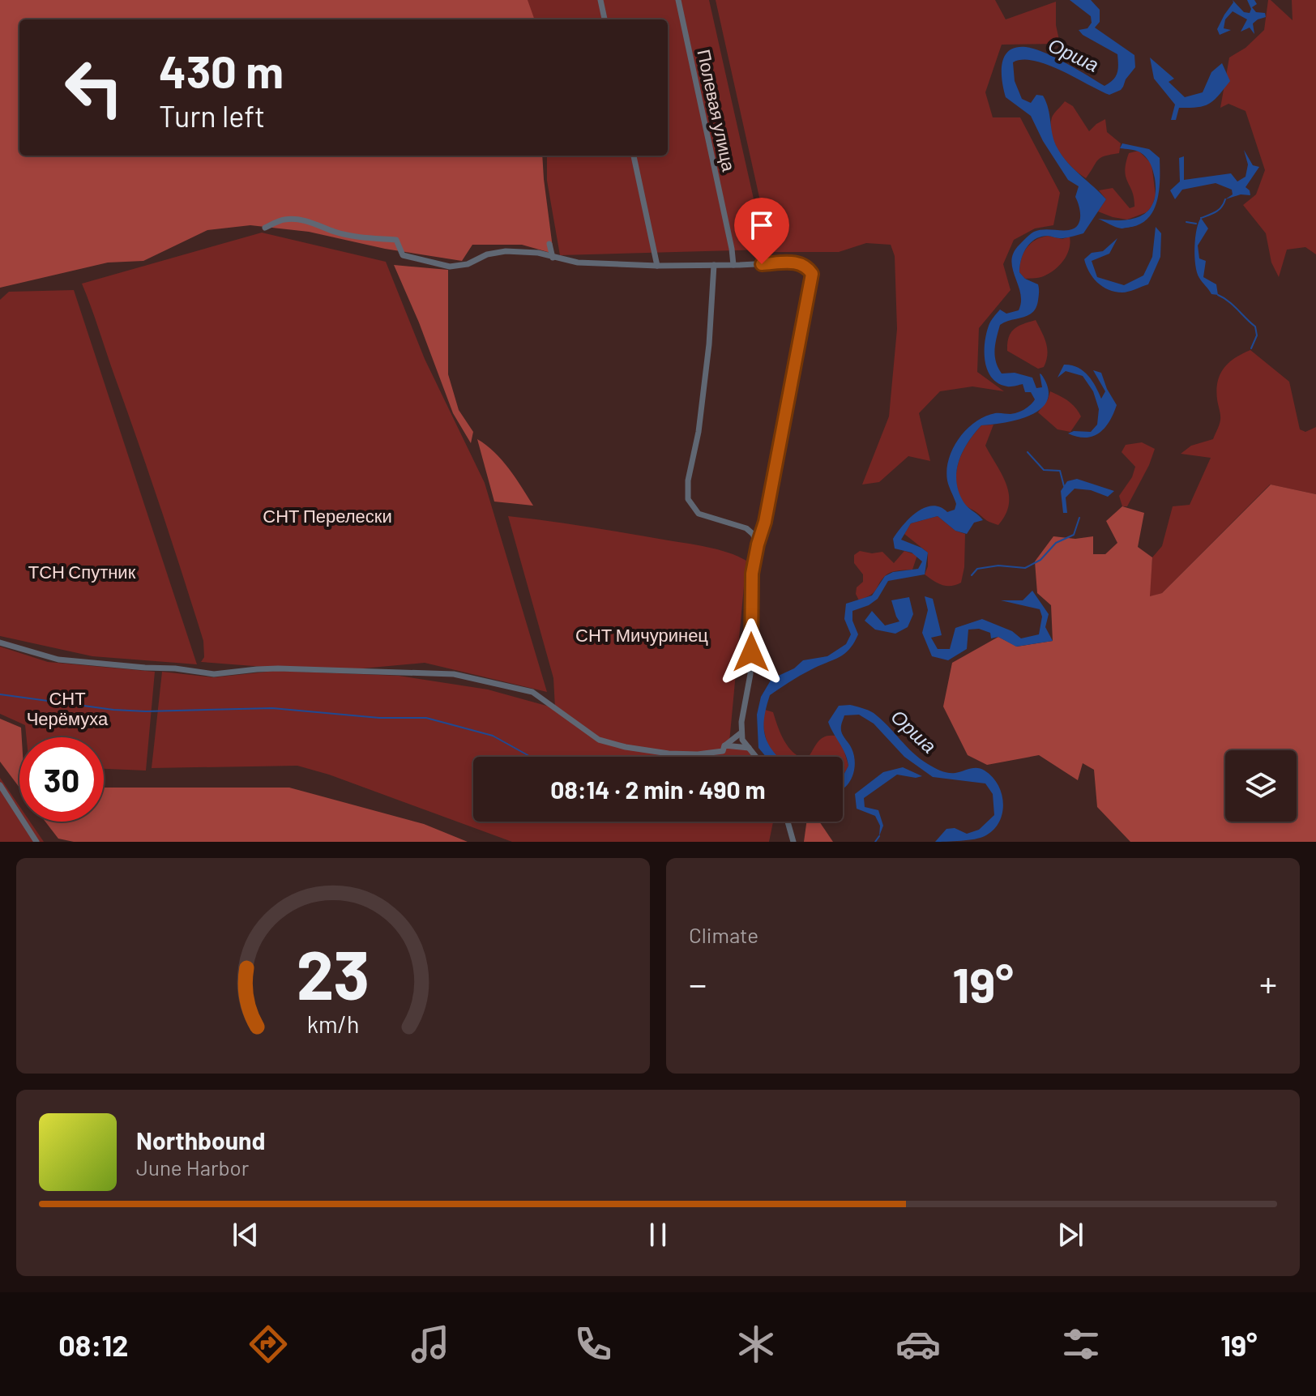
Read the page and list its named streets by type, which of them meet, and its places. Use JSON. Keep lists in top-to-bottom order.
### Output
{
  "streets": {
    "street": ["Полевая улица"]
  },
  "water": ["Орша"],
  "parks": [
    "СНТ Перелески",
    "ТСН Спутник",
    "СНТ Мичуринец",
    "СНТ Черёмуха"
  ],
  "page": {
    "turn": ["430 m", "Turn left"],
    "limit": "30",
    "trip": "08:14 · 2 min · 490 m",
    "tile": "Climate",
    "heat": ["−", "19°", "+"],
    "song": ["Northbound", "June Harbor"],
    "tabs": ["08:12", "19°"],
    "gauge": ["23", "km/h"]
  }
}
